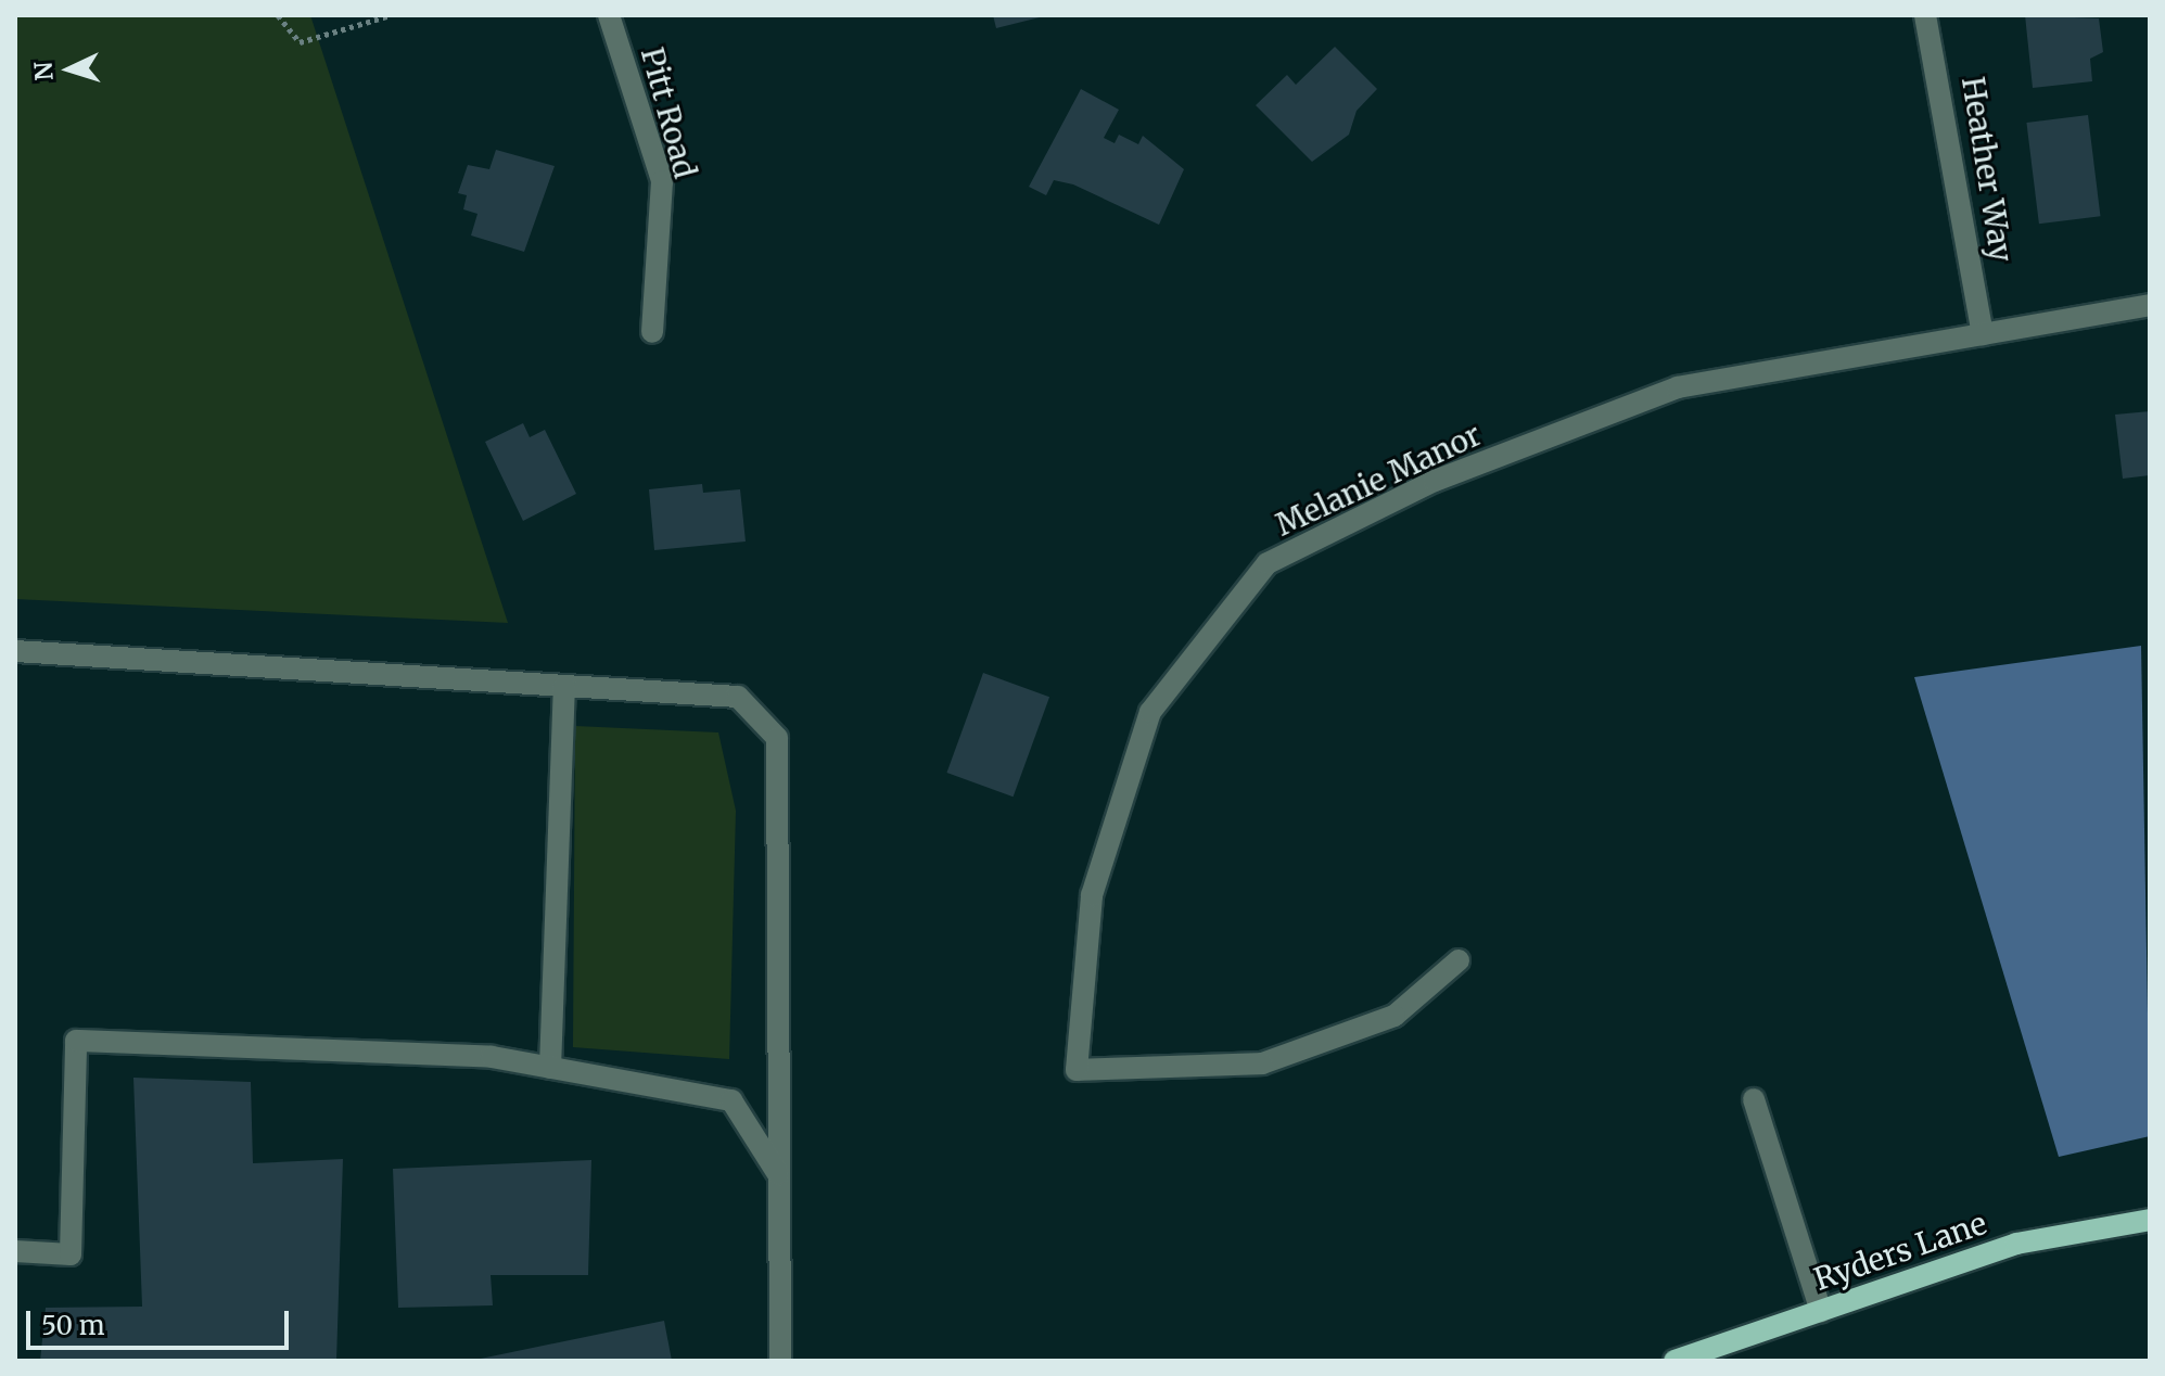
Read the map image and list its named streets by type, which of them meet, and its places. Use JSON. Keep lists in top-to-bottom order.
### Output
{
  "streets": {
    "main road": ["Ryders Lane"],
    "street": ["Pitt Road", "Heather Way", "Melanie Manor"]
  },
  "crossings": [
    ["Heather Way", "Melanie Manor"]
  ],
  "scale_bar": "50 m",
  "north": "left"
}
